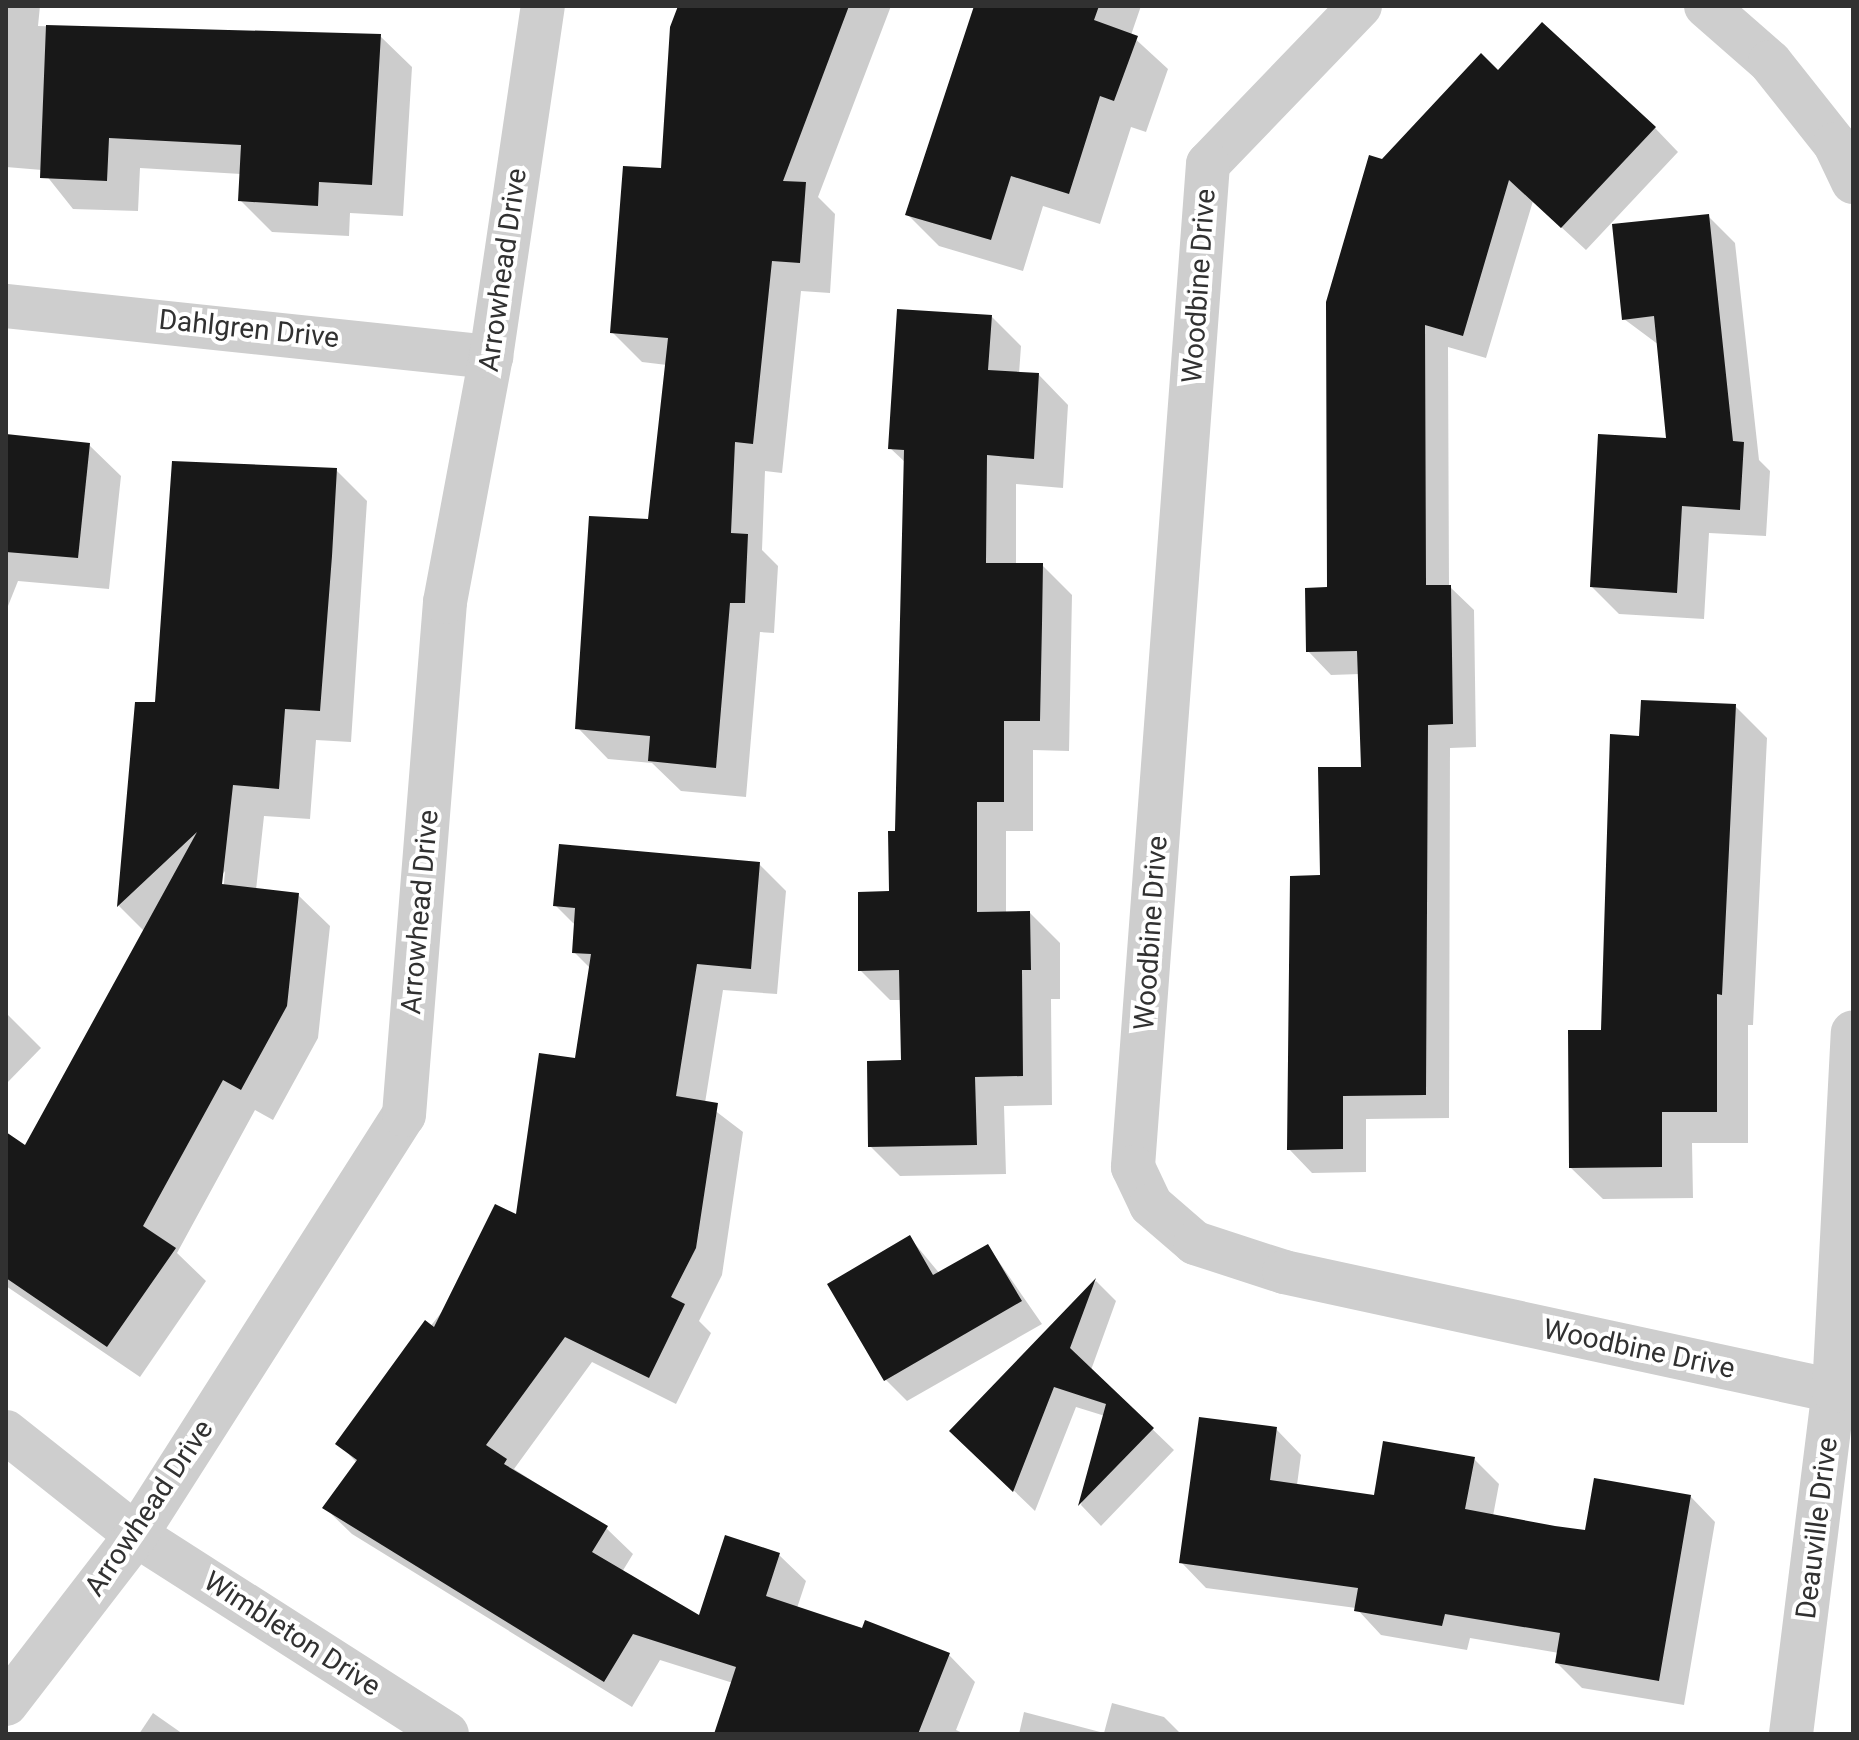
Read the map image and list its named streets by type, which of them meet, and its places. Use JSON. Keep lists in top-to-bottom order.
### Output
{
  "streets": {
    "street": [
      "Arrowhead Drive",
      "Woodbine Drive",
      "Dahlgren Drive",
      "Deauville Drive",
      "Wimbleton Drive"
    ]
  },
  "crossings": [
    ["Arrowhead Drive", "Dahlgren Drive"],
    ["Arrowhead Drive", "Wimbleton Drive"],
    ["Woodbine Drive", "Deauville Drive"]
  ]
}
